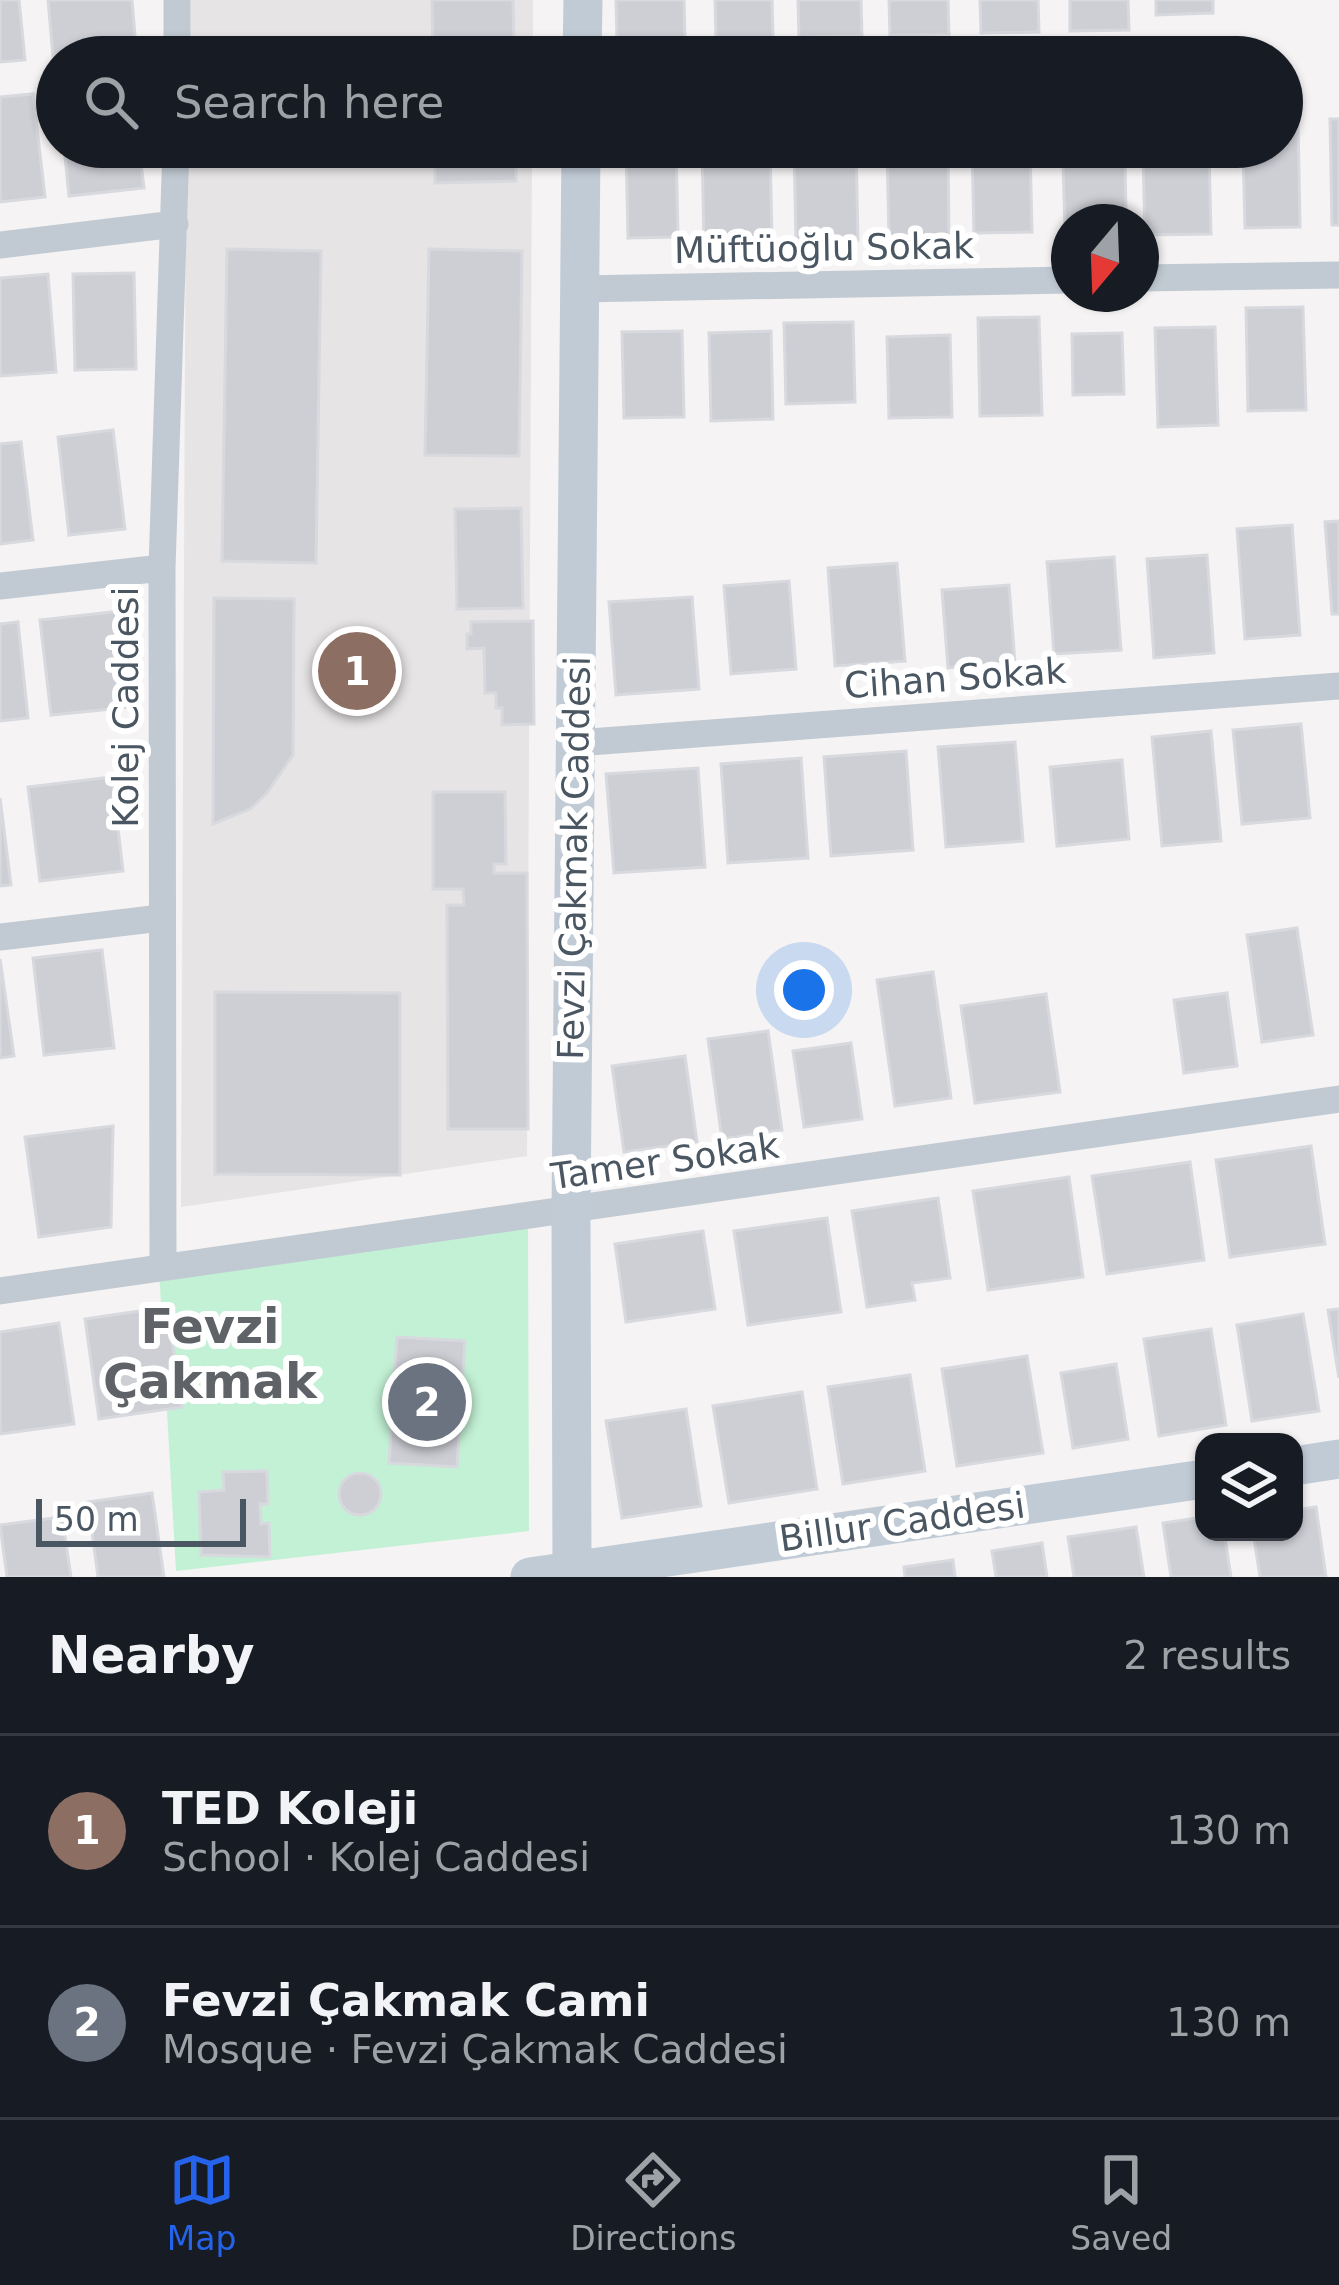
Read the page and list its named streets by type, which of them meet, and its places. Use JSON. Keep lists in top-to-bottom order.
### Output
{
  "streets": {
    "street": [
      "Müftüoğlu Sokak",
      "Cihan Sokak",
      "Kolej Caddesi",
      "Fevzi Çakmak Caddesi",
      "Tamer Sokak",
      "Billur Caddesi"
    ]
  },
  "crossings": [
    ["Müftüoğlu Sokak", "Fevzi Çakmak Caddesi"],
    ["Cihan Sokak", "Fevzi Çakmak Caddesi"],
    ["Kolej Caddesi", "Tamer Sokak"],
    ["Fevzi Çakmak Caddesi", "Tamer Sokak"],
    ["Fevzi Çakmak Caddesi", "Billur Caddesi"]
  ],
  "districts": ["Fevzi Çakmak"],
  "scale_bar": "50 m",
  "north": "bottom",
  "page": {
    "search": "Search here",
    "pins": ["1", "2"],
    "scale": "50 m",
    "heading": ["Nearby", "2 results"],
    "list": [
      {
        "mark": "1",
        "name": "TED Koleji",
        "note": "School · Kolej Caddesi",
        "value": "130 m"
      },
      {
        "mark": "2",
        "name": "Fevzi Çakmak Cami",
        "note": "Mosque · Fevzi Çakmak Caddesi",
        "value": "130 m"
      }
    ],
    "nav": ["Map", "Directions", "Saved"]
  }
}
